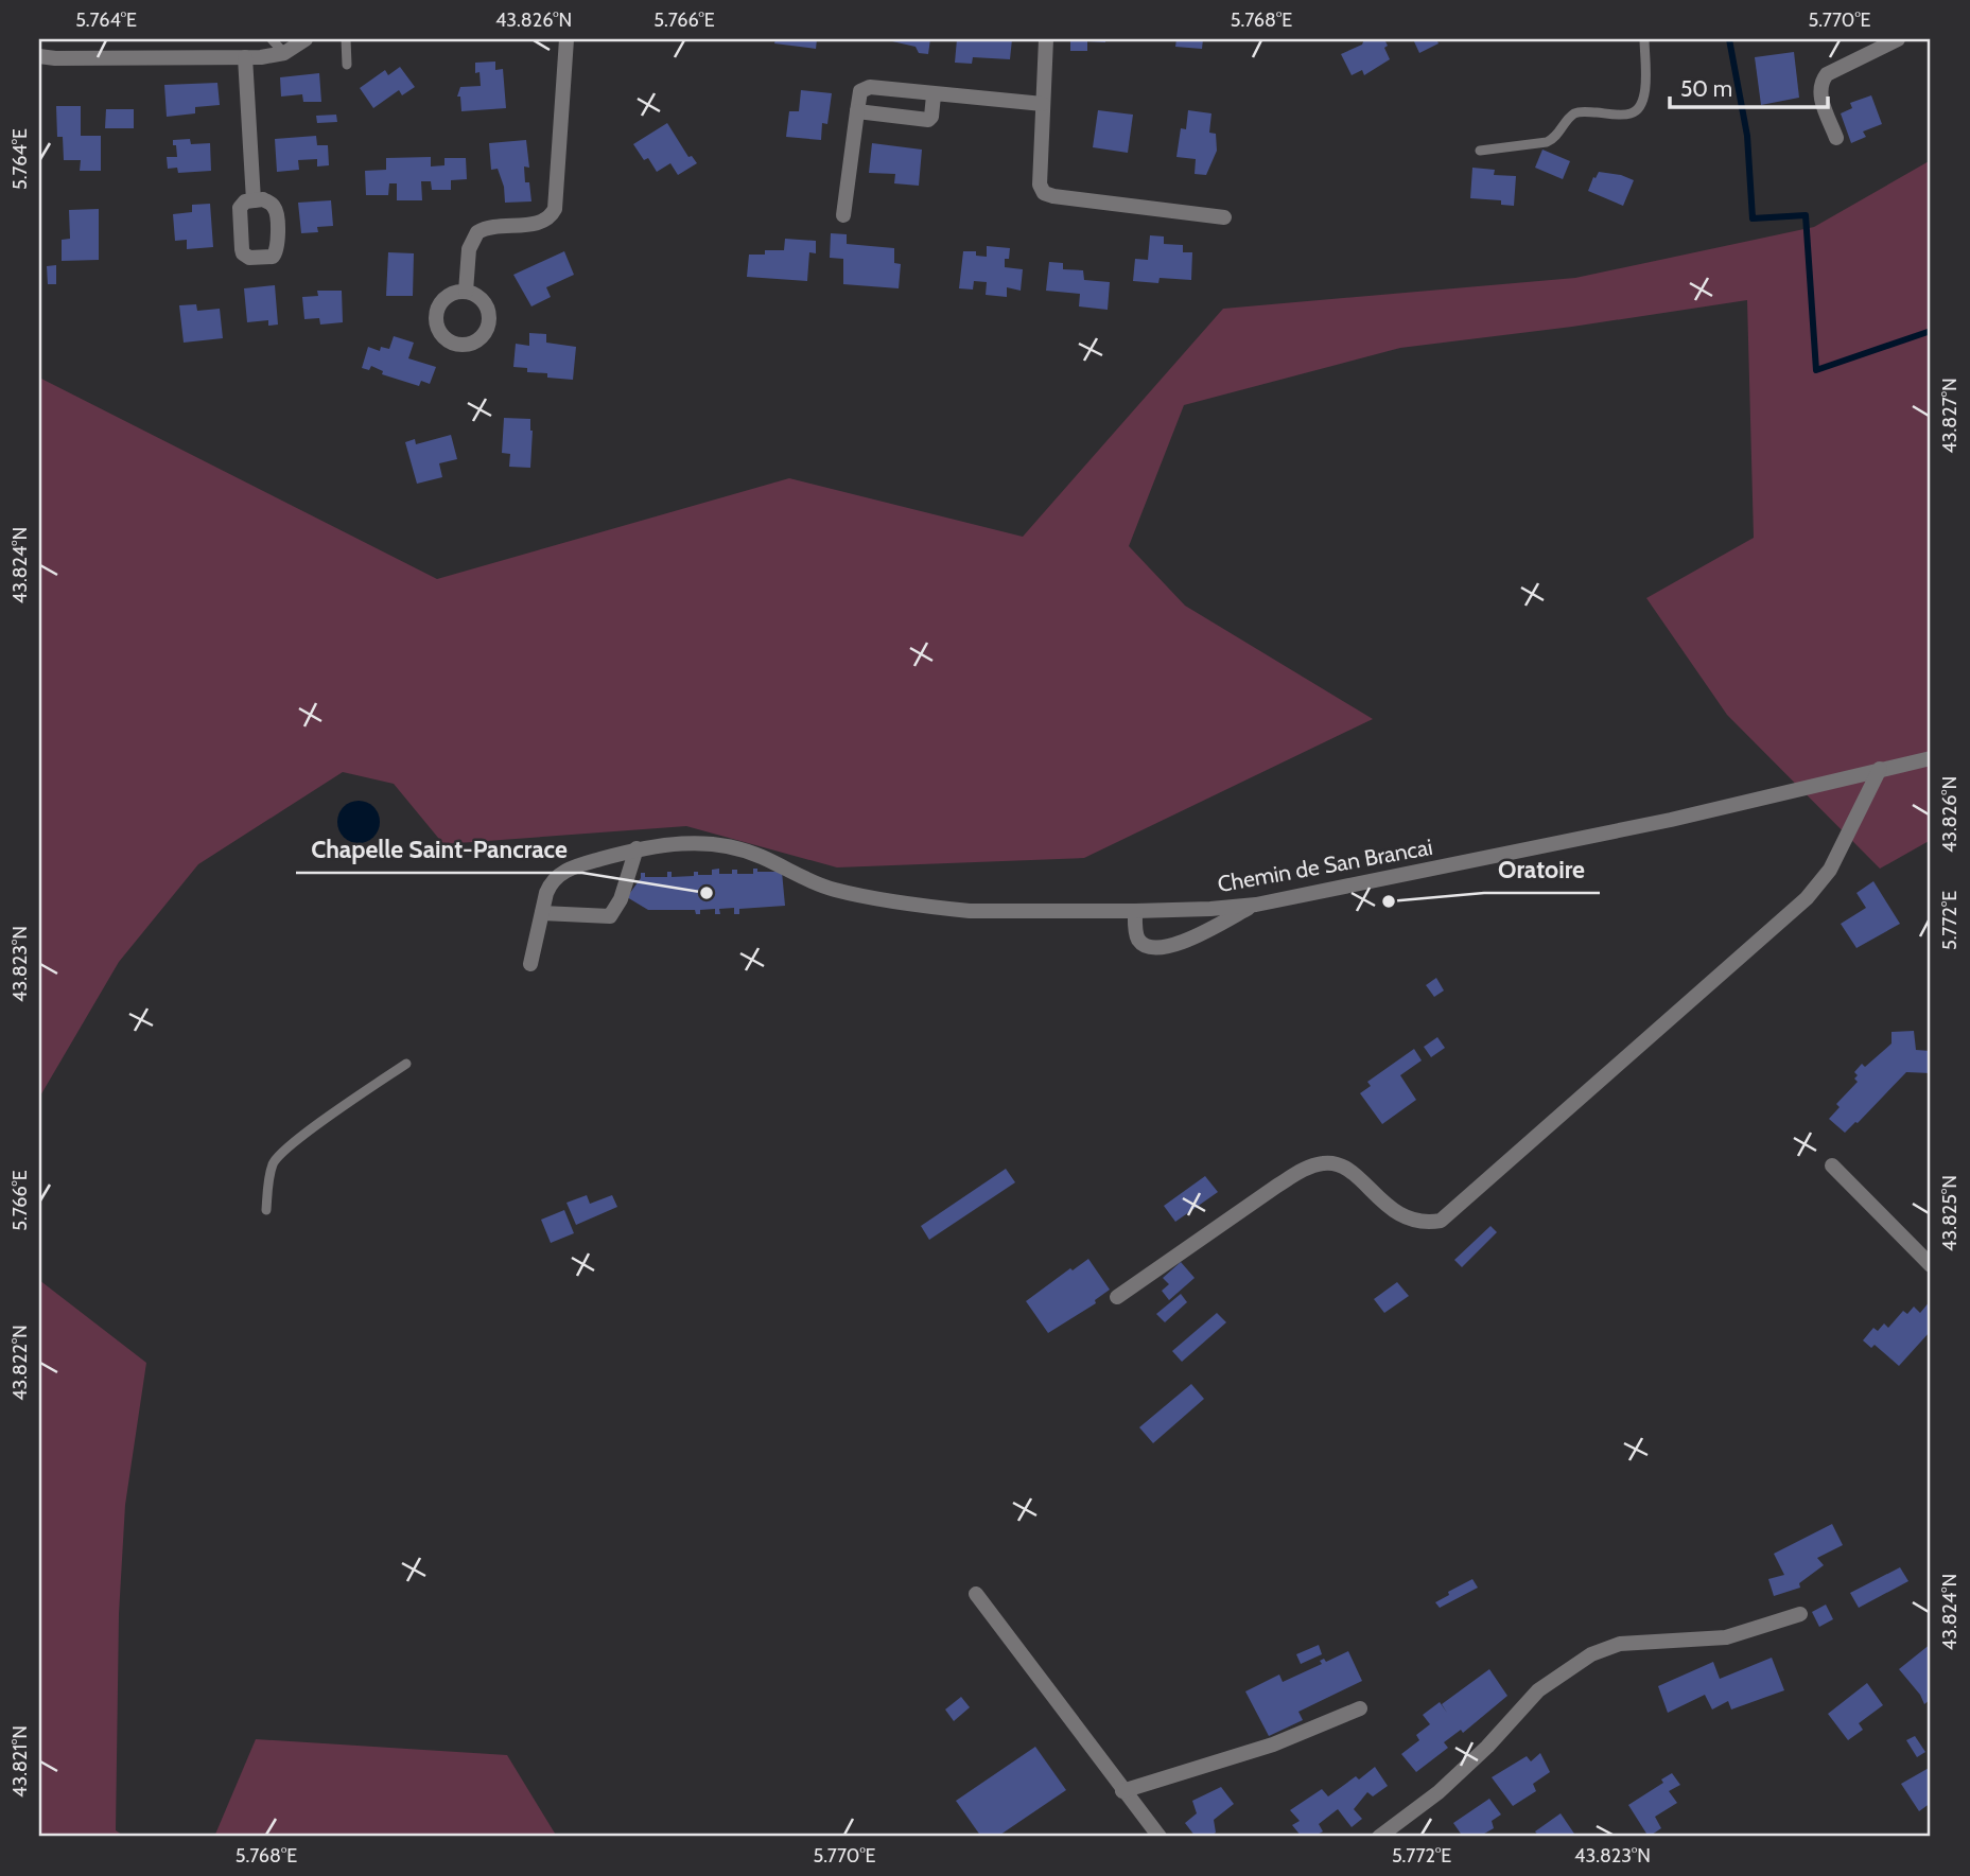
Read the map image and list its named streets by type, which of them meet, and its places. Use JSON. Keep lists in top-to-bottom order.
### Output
{
  "streets": {
    "street": ["Chemin de San Brancai"]
  },
  "places": ["Chapelle Saint-Pancrace", "Oratoire"],
  "scale_bar": "50 m",
  "coordinates": [
    "5.764°E",
    "43.826°N",
    "5.766°E",
    "5.768°E",
    "5.770°E",
    "43.827°N",
    "43.824°N",
    "5.772°E",
    "43.823°N",
    "43.825°N",
    "43.822°N",
    "43.821°N"
  ]
}
